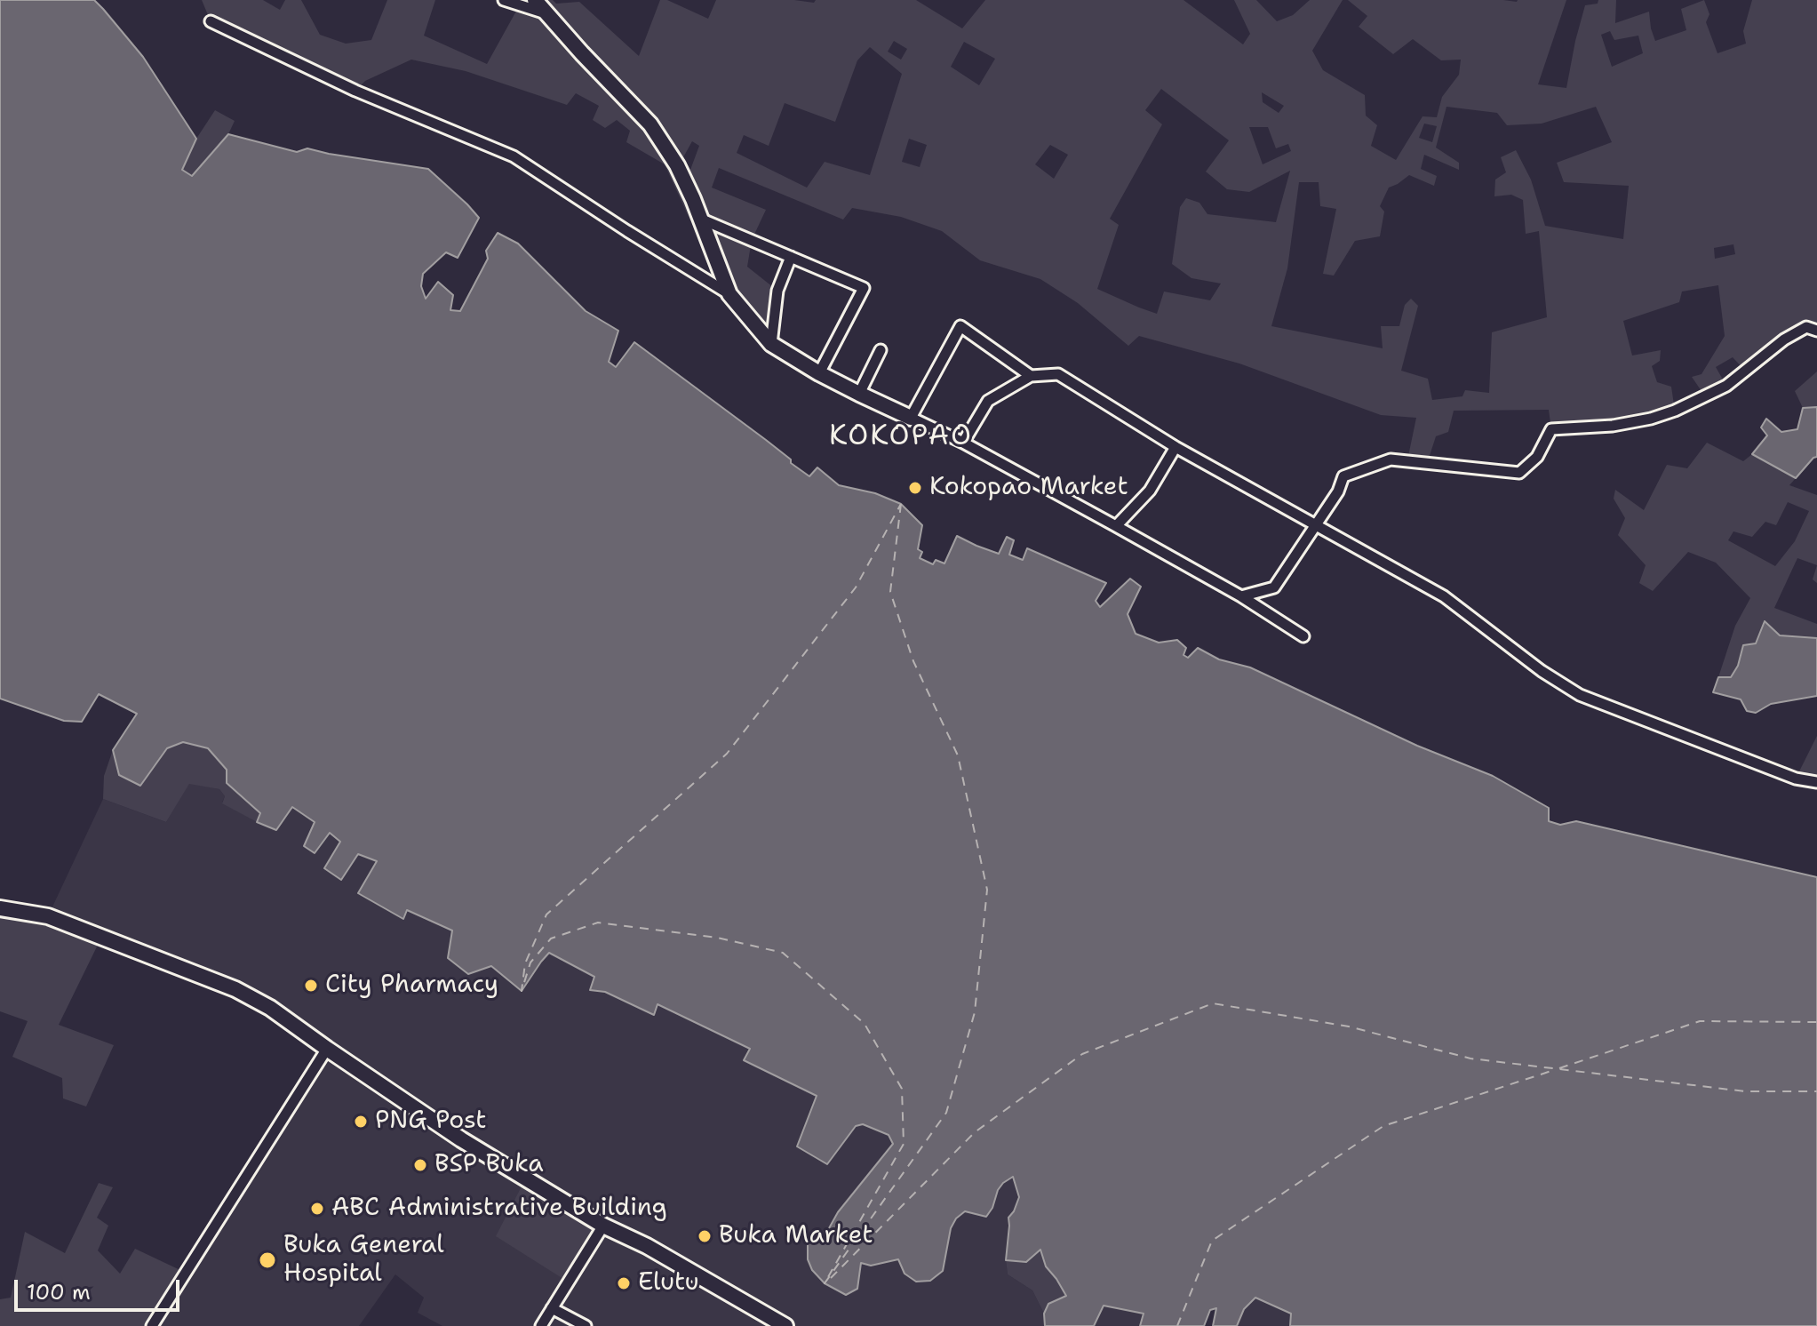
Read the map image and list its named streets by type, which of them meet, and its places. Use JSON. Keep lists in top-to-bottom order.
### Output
{
  "districts": ["KOKOPAO"],
  "places": [
    "Kokopao Market",
    "City Pharmacy",
    "PNG Post",
    "BSP Buka",
    "ABC Administrative Building",
    "Buka Market",
    "Buka General Hospital",
    "Elutu"
  ],
  "scale_bar": "100 m"
}
